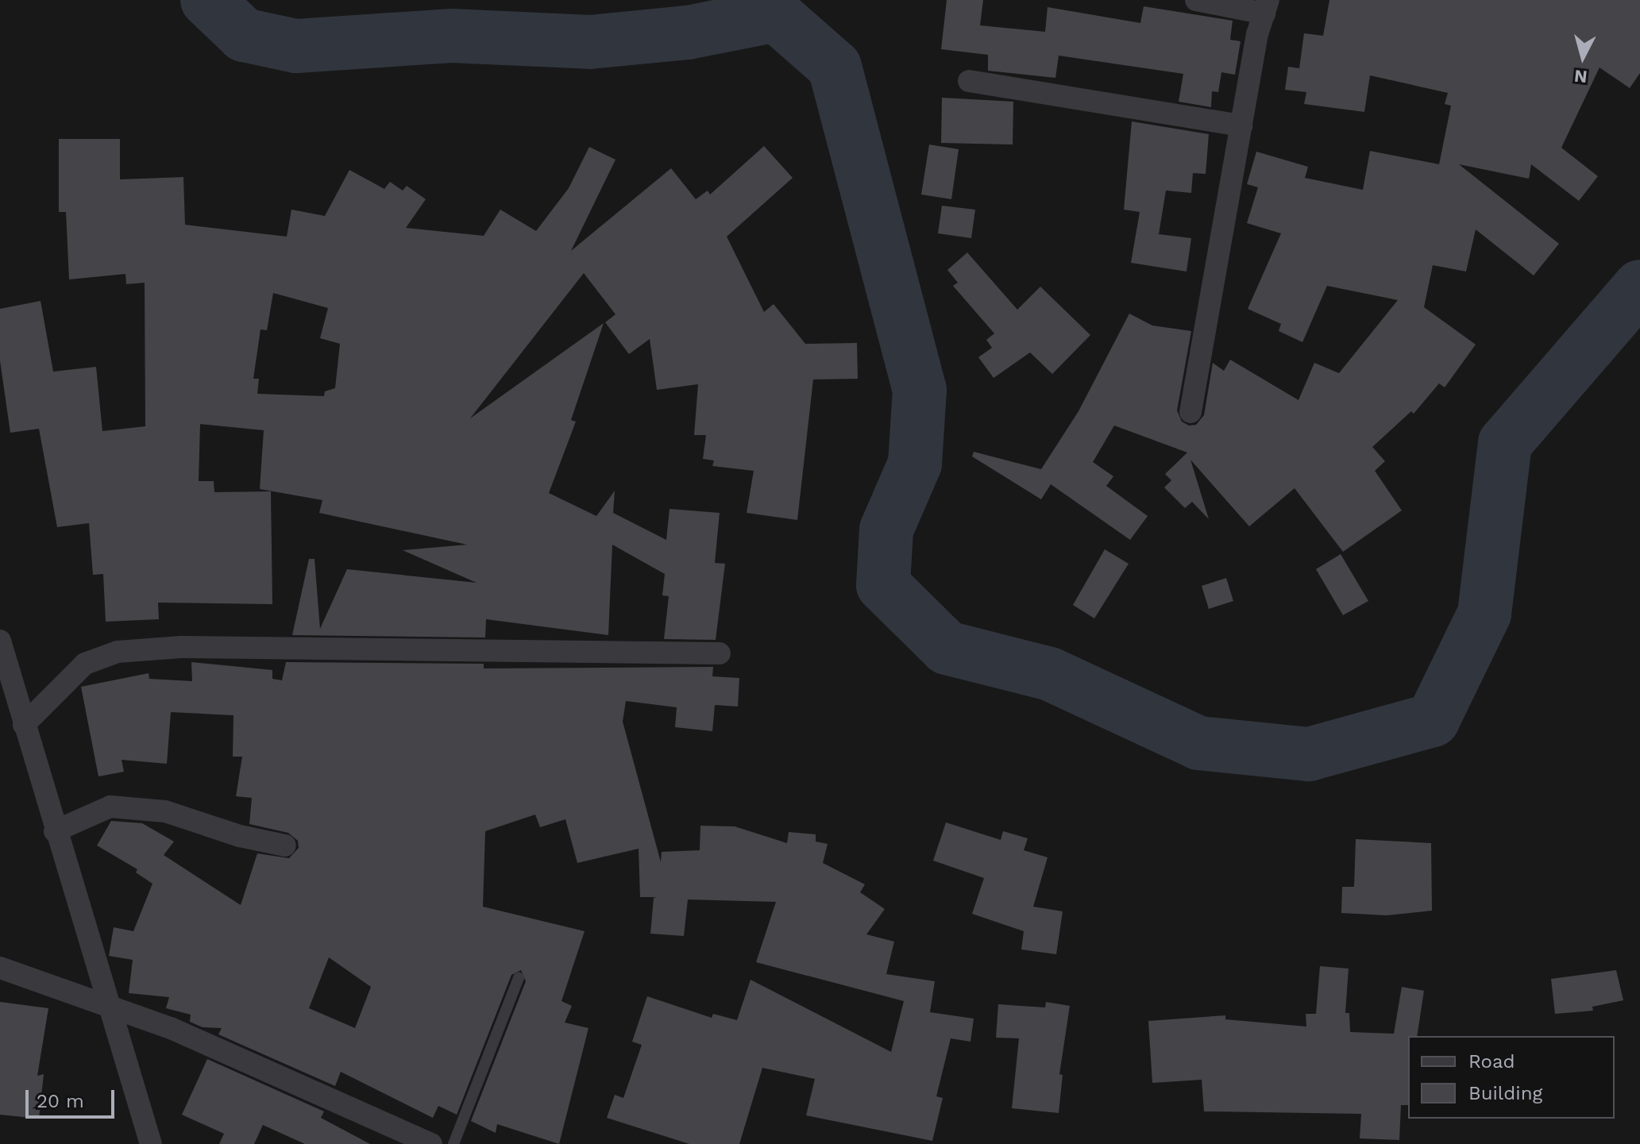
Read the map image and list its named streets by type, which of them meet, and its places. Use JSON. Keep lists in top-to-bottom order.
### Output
{
  "legend": ["Road", "Building"],
  "scale_bar": "20 m",
  "north": "bottom"
}
